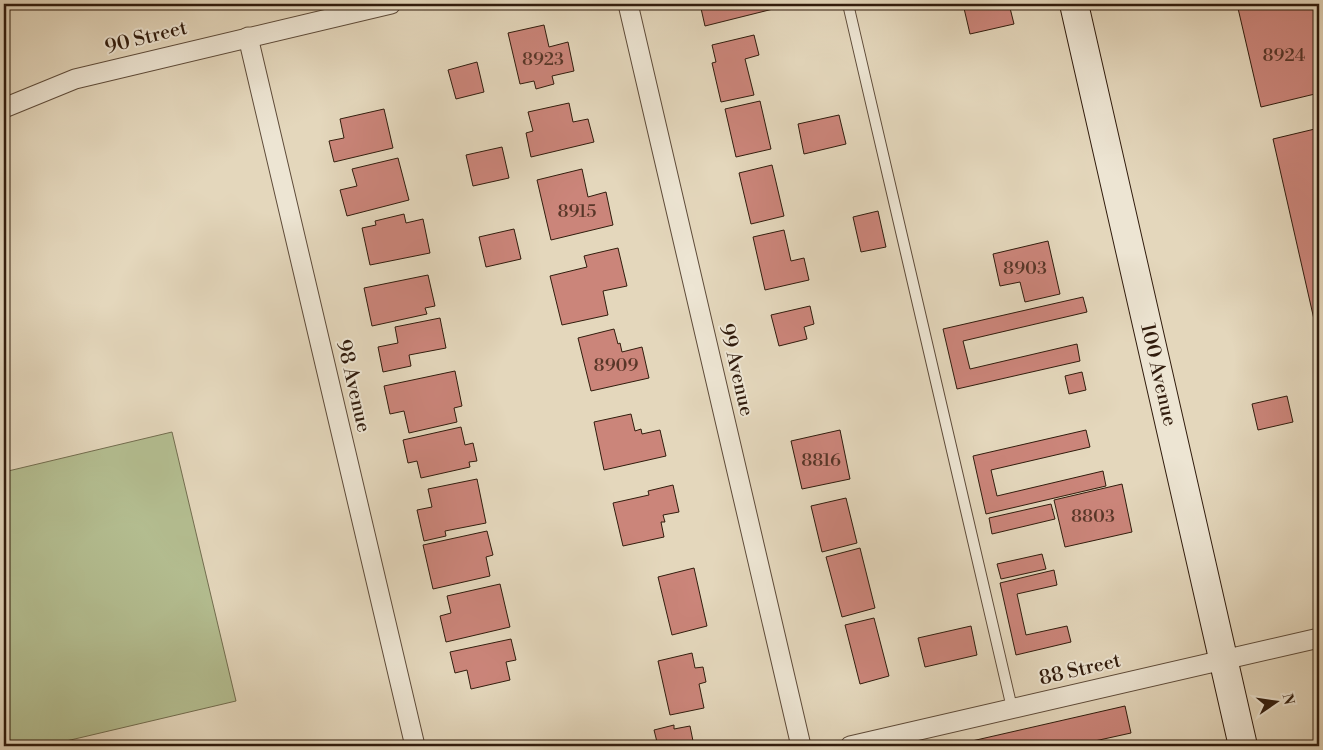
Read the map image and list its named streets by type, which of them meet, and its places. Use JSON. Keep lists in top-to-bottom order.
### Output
{
  "streets": {
    "main road": ["100 Avenue"],
    "street": [
      "90 Street",
      "99 Avenue",
      "98 Avenue",
      "88 Street"
    ]
  },
  "crossings": [
    ["90 Street", "98 Avenue"],
    ["100 Avenue", "88 Street"]
  ],
  "house_numbers": [
    "8924",
    "8923",
    "8915",
    "8903",
    "8909",
    "8816",
    "8803"
  ],
  "north": "right"
}
